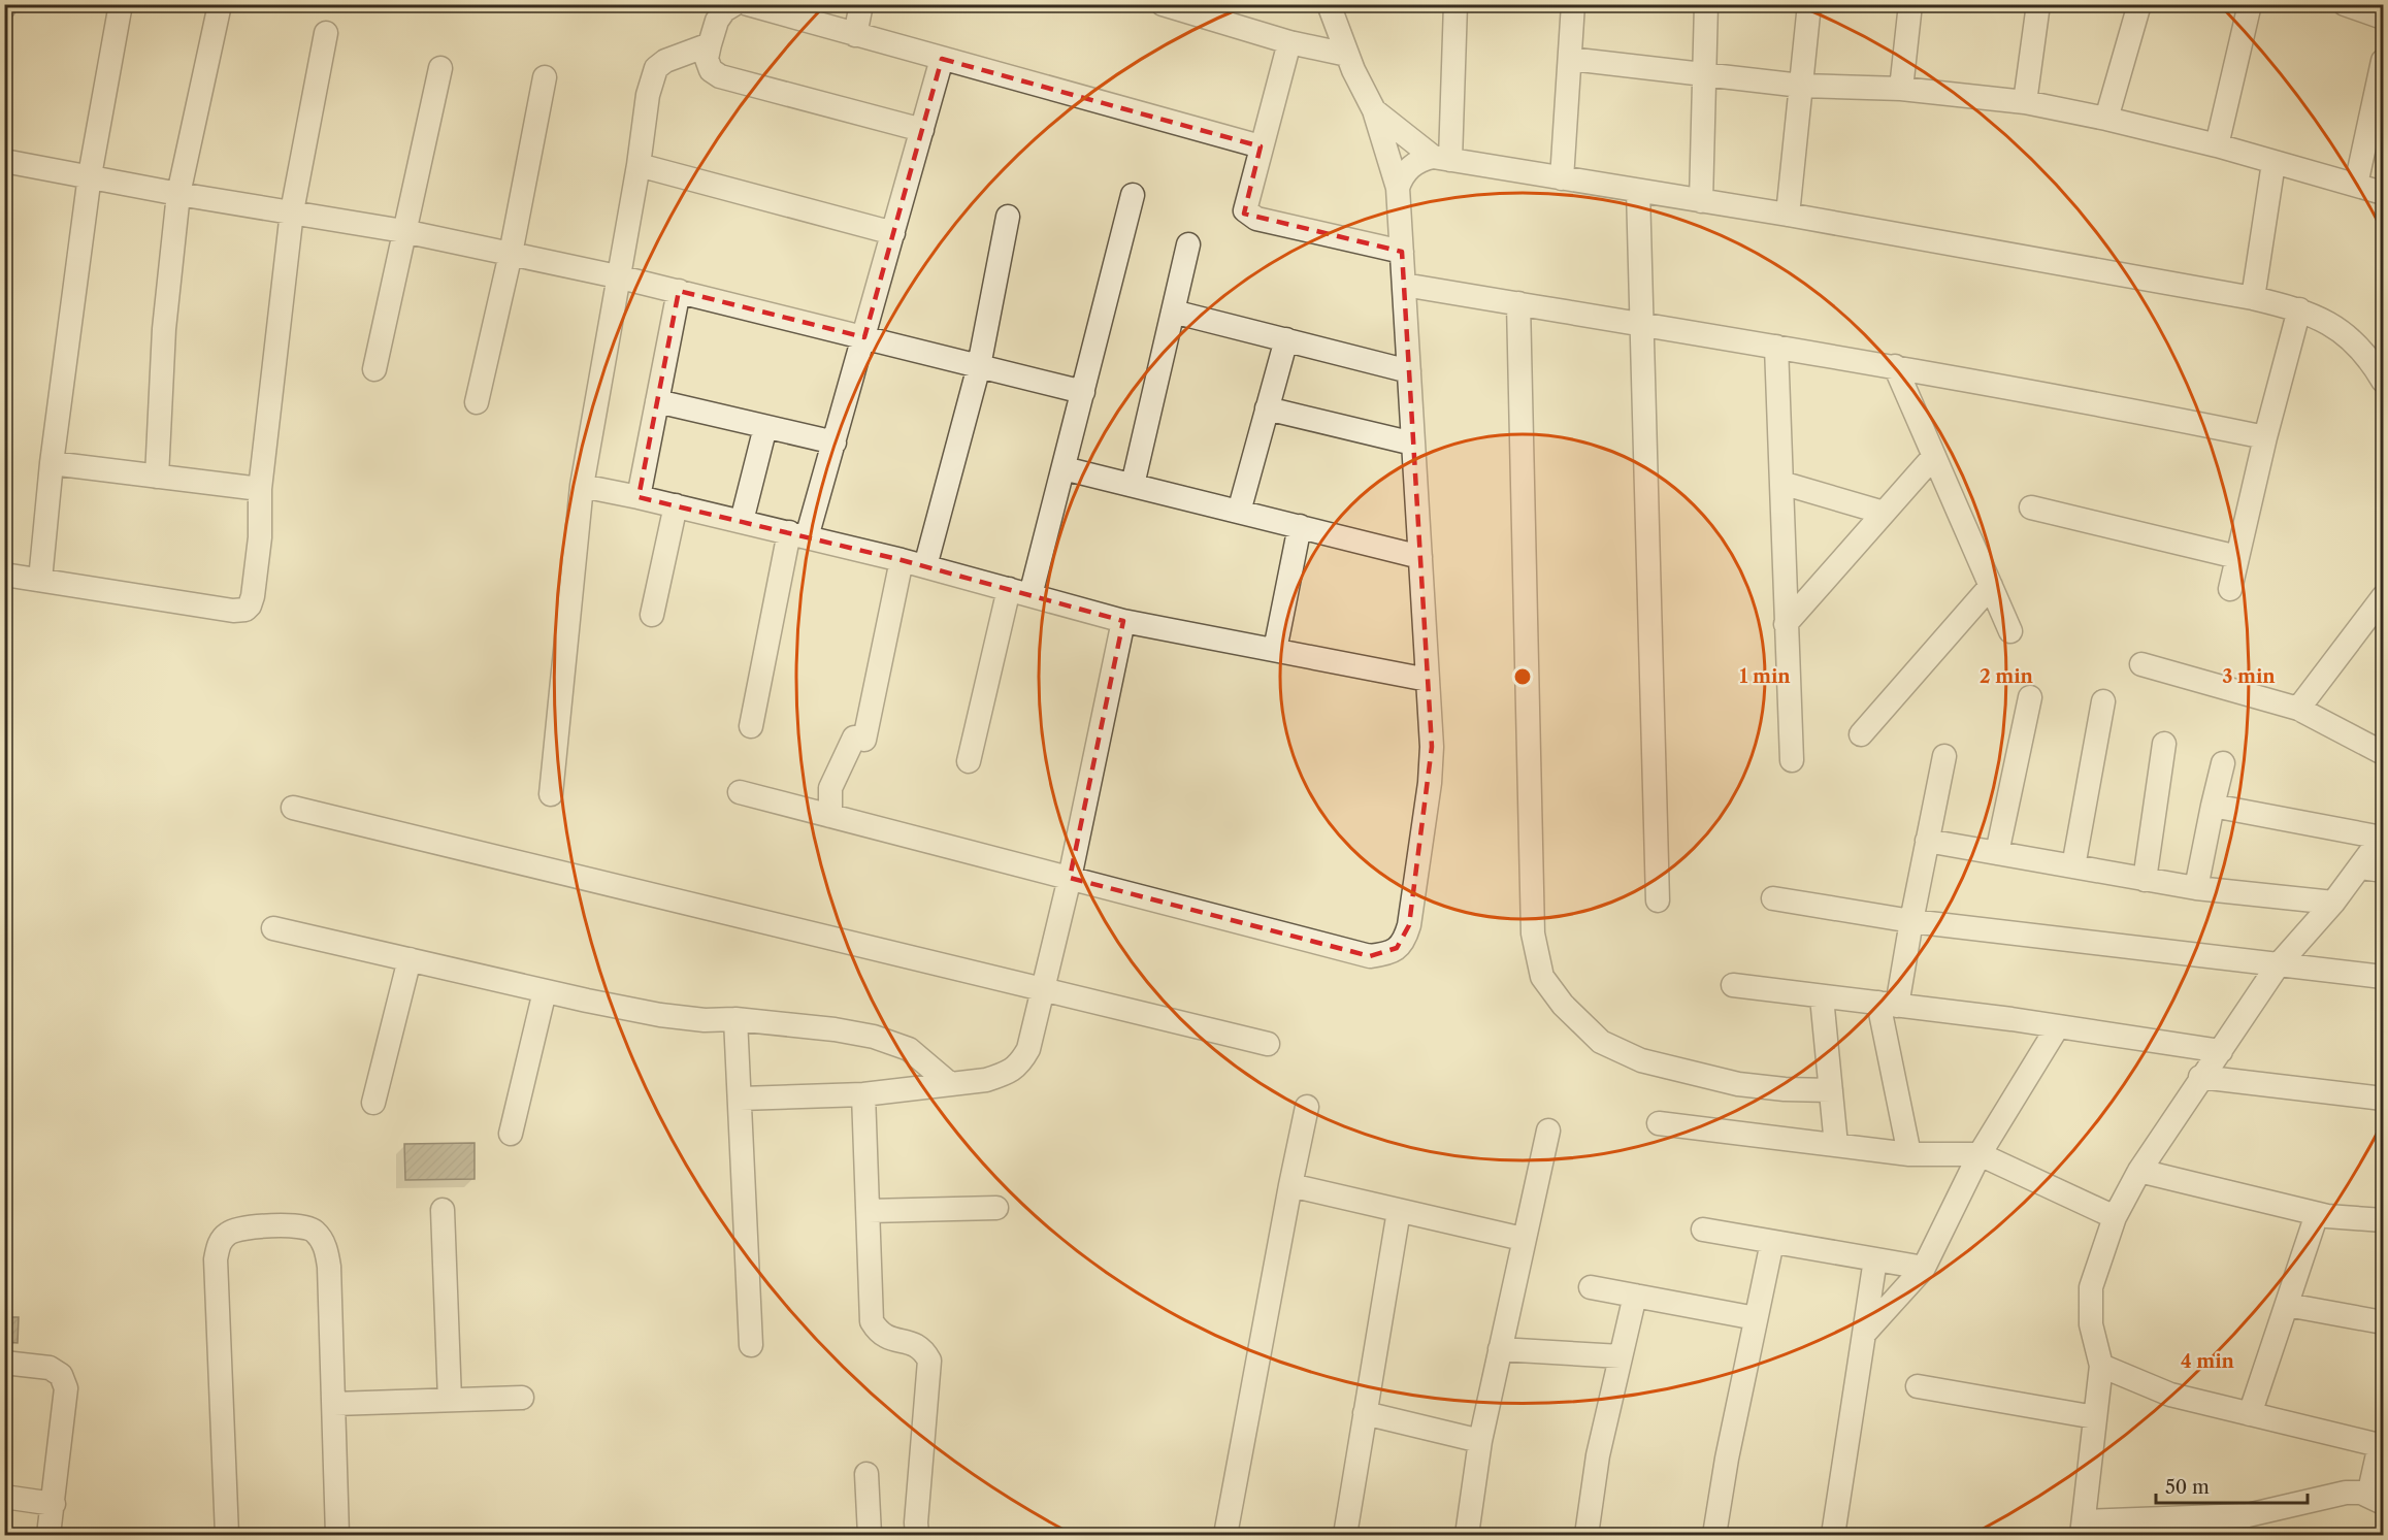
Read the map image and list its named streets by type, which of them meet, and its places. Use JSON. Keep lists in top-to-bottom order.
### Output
{
  "scale_bar": "50 m",
  "rings": [
    "1 min",
    "2 min",
    "3 min",
    "4 min"
  ]
}
